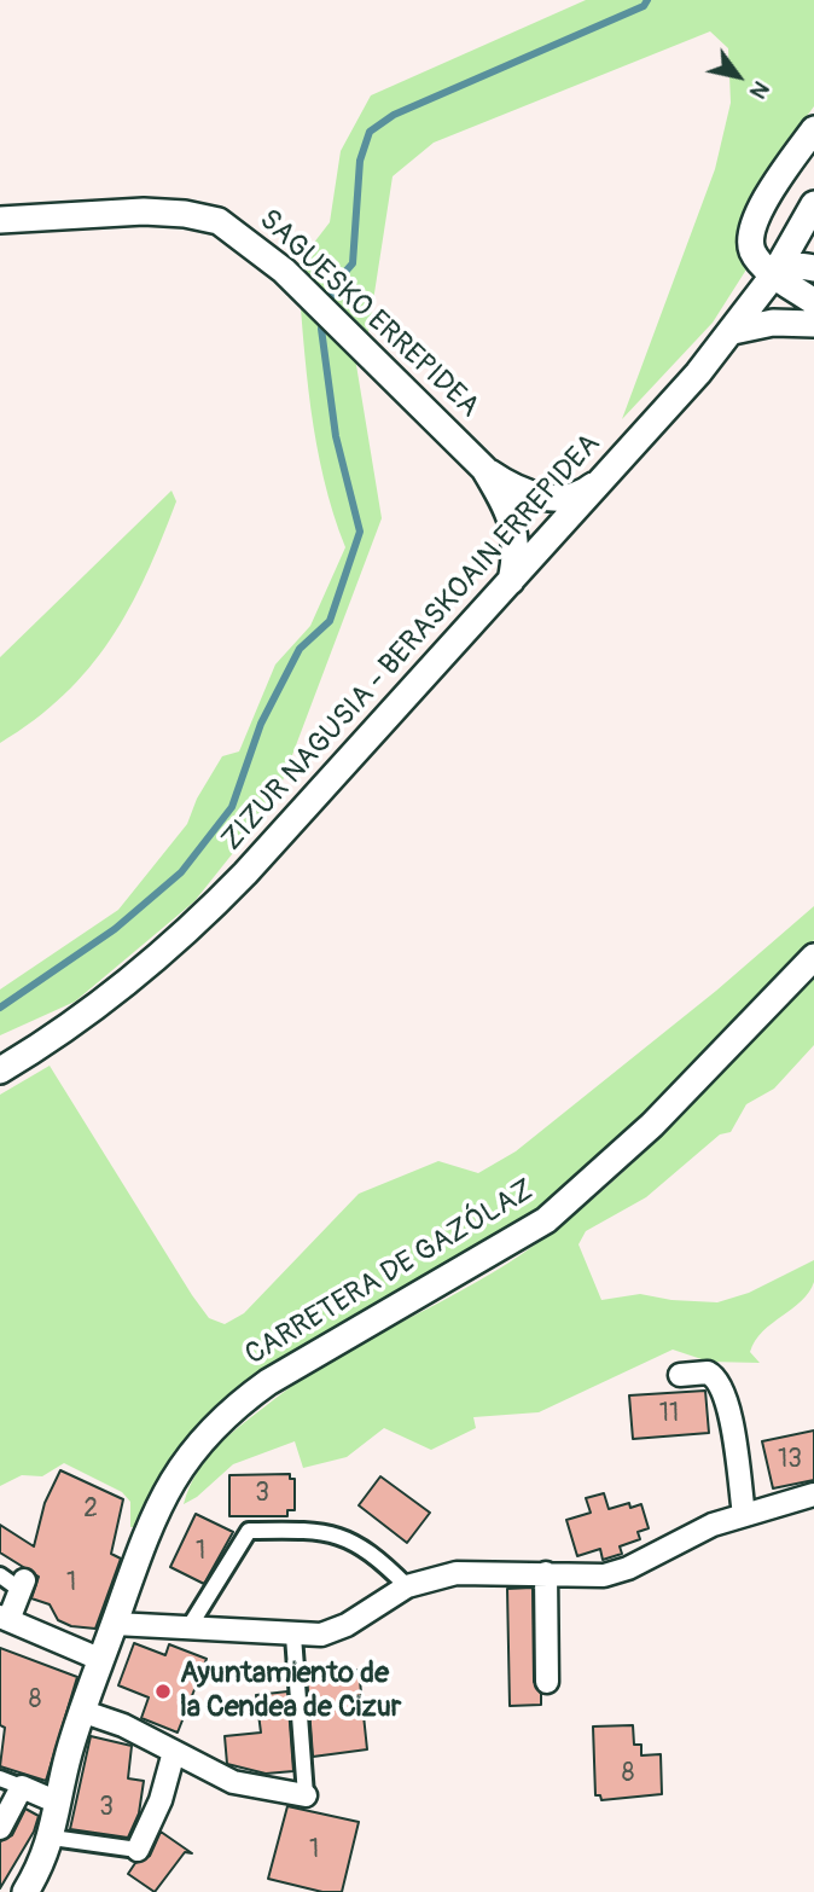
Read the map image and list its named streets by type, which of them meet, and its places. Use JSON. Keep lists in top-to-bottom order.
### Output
{
  "streets": {
    "street": ["SAGUESKO ERREPIDEA", "ZIZUR NAGUSIA - BERASKOAIN ERREPIDEA", "CARRETERA DE GAZÓLAZ"]
  },
  "places": ["Ayuntamiento de la Cendea de Cizur"],
  "house_numbers": [
    "11",
    "13",
    "3",
    "2",
    "1",
    "1",
    "8",
    "8",
    "3",
    "1"
  ],
  "north": "bottom right"
}
